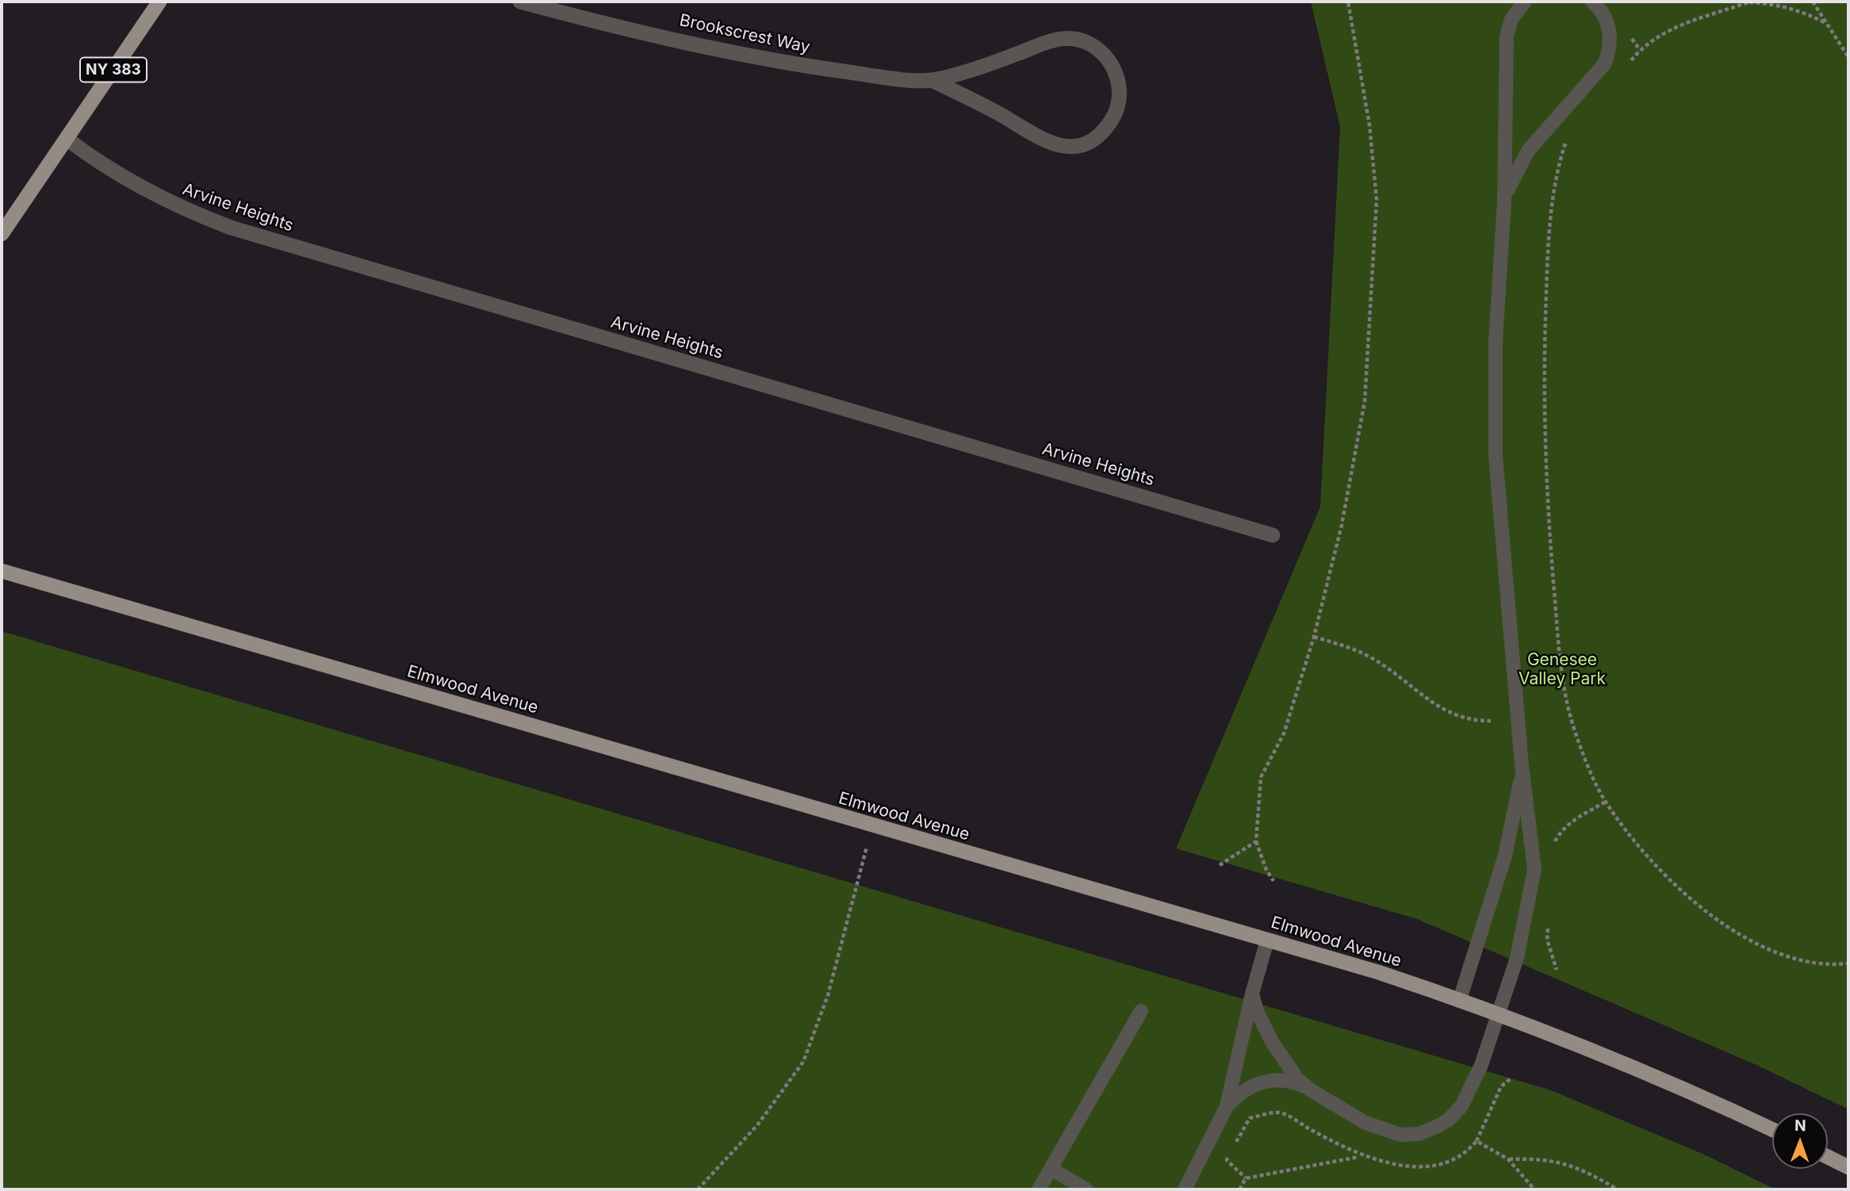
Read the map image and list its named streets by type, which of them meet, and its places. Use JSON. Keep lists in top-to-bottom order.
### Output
{
  "streets": {
    "main road": ["NY 383", "Elmwood Avenue"],
    "street": ["Brookscrest Way", "Arvine Heights"]
  },
  "crossings": [
    ["NY 383", "Arvine Heights"]
  ],
  "parks": ["Genesee Valley Park"],
  "north": "top"
}
